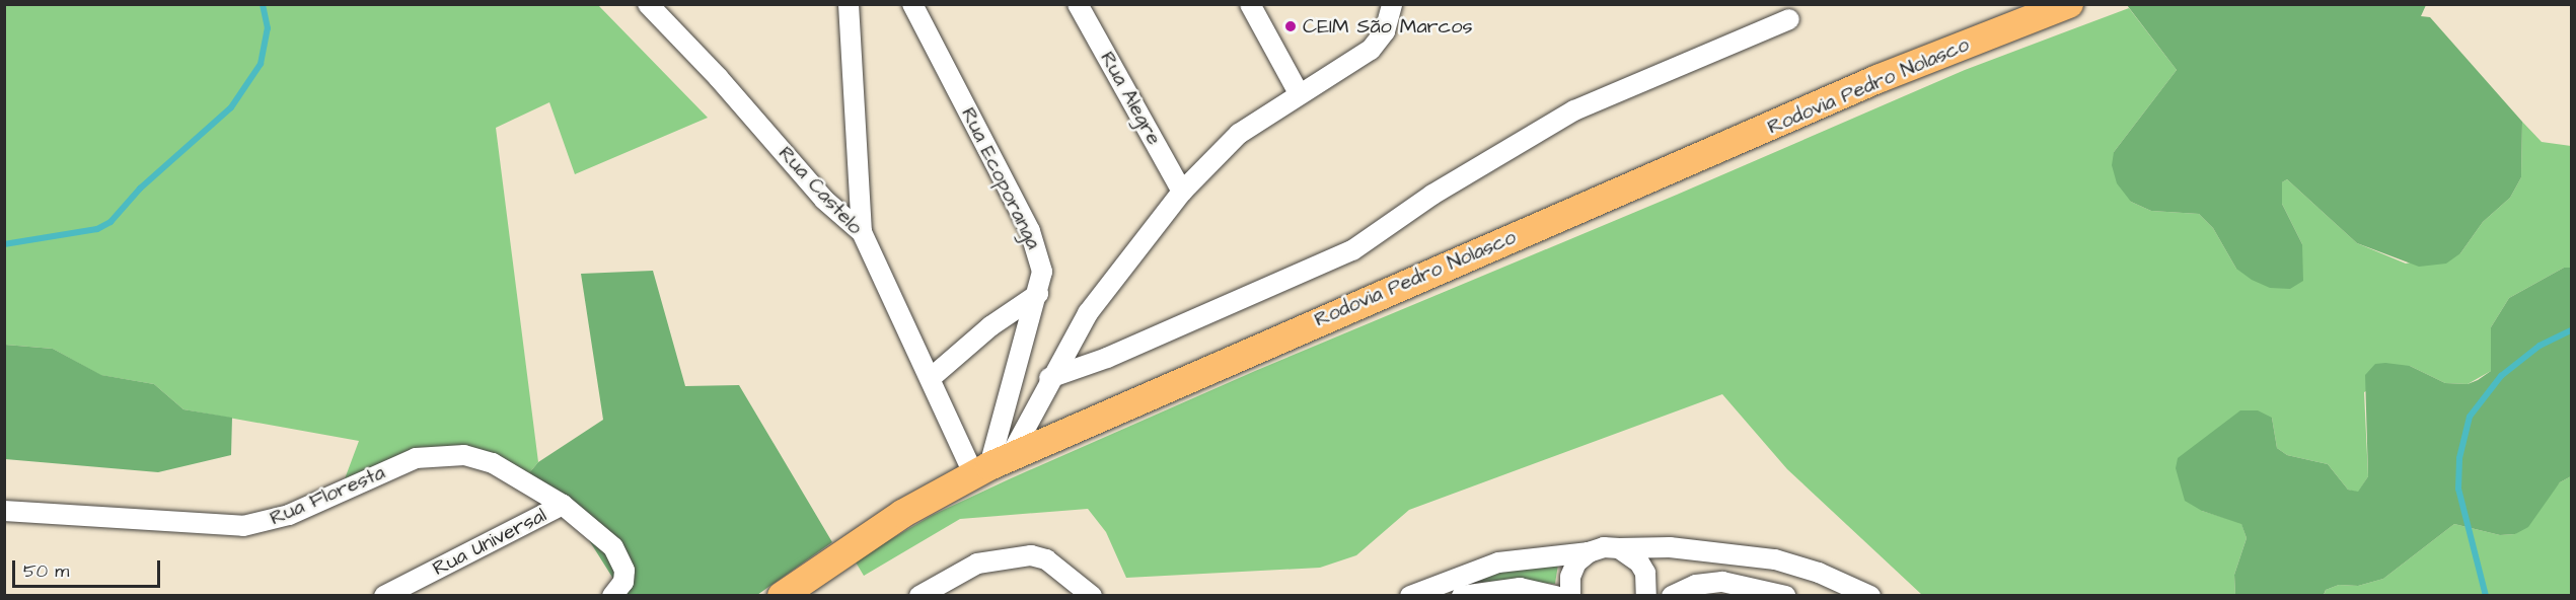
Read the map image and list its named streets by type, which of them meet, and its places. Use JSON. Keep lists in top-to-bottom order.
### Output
{
  "streets": {
    "highway": ["Rodovia Pedro Nolasco"],
    "street": [
      "Rua Alegre",
      "Rua Ecoporanga",
      "Rua Castelo",
      "Rua Floresta",
      "Rua Universal"
    ]
  },
  "crossings": [
    ["Rodovia Pedro Nolasco", "Rua Ecoporanga"],
    ["Rodovia Pedro Nolasco", "Rua Castelo"],
    ["Rua Ecoporanga", "Rua Castelo"],
    ["Rua Floresta", "Rua Universal"]
  ],
  "places": ["CEIM São Marcos"],
  "scale_bar": "50 m"
}
